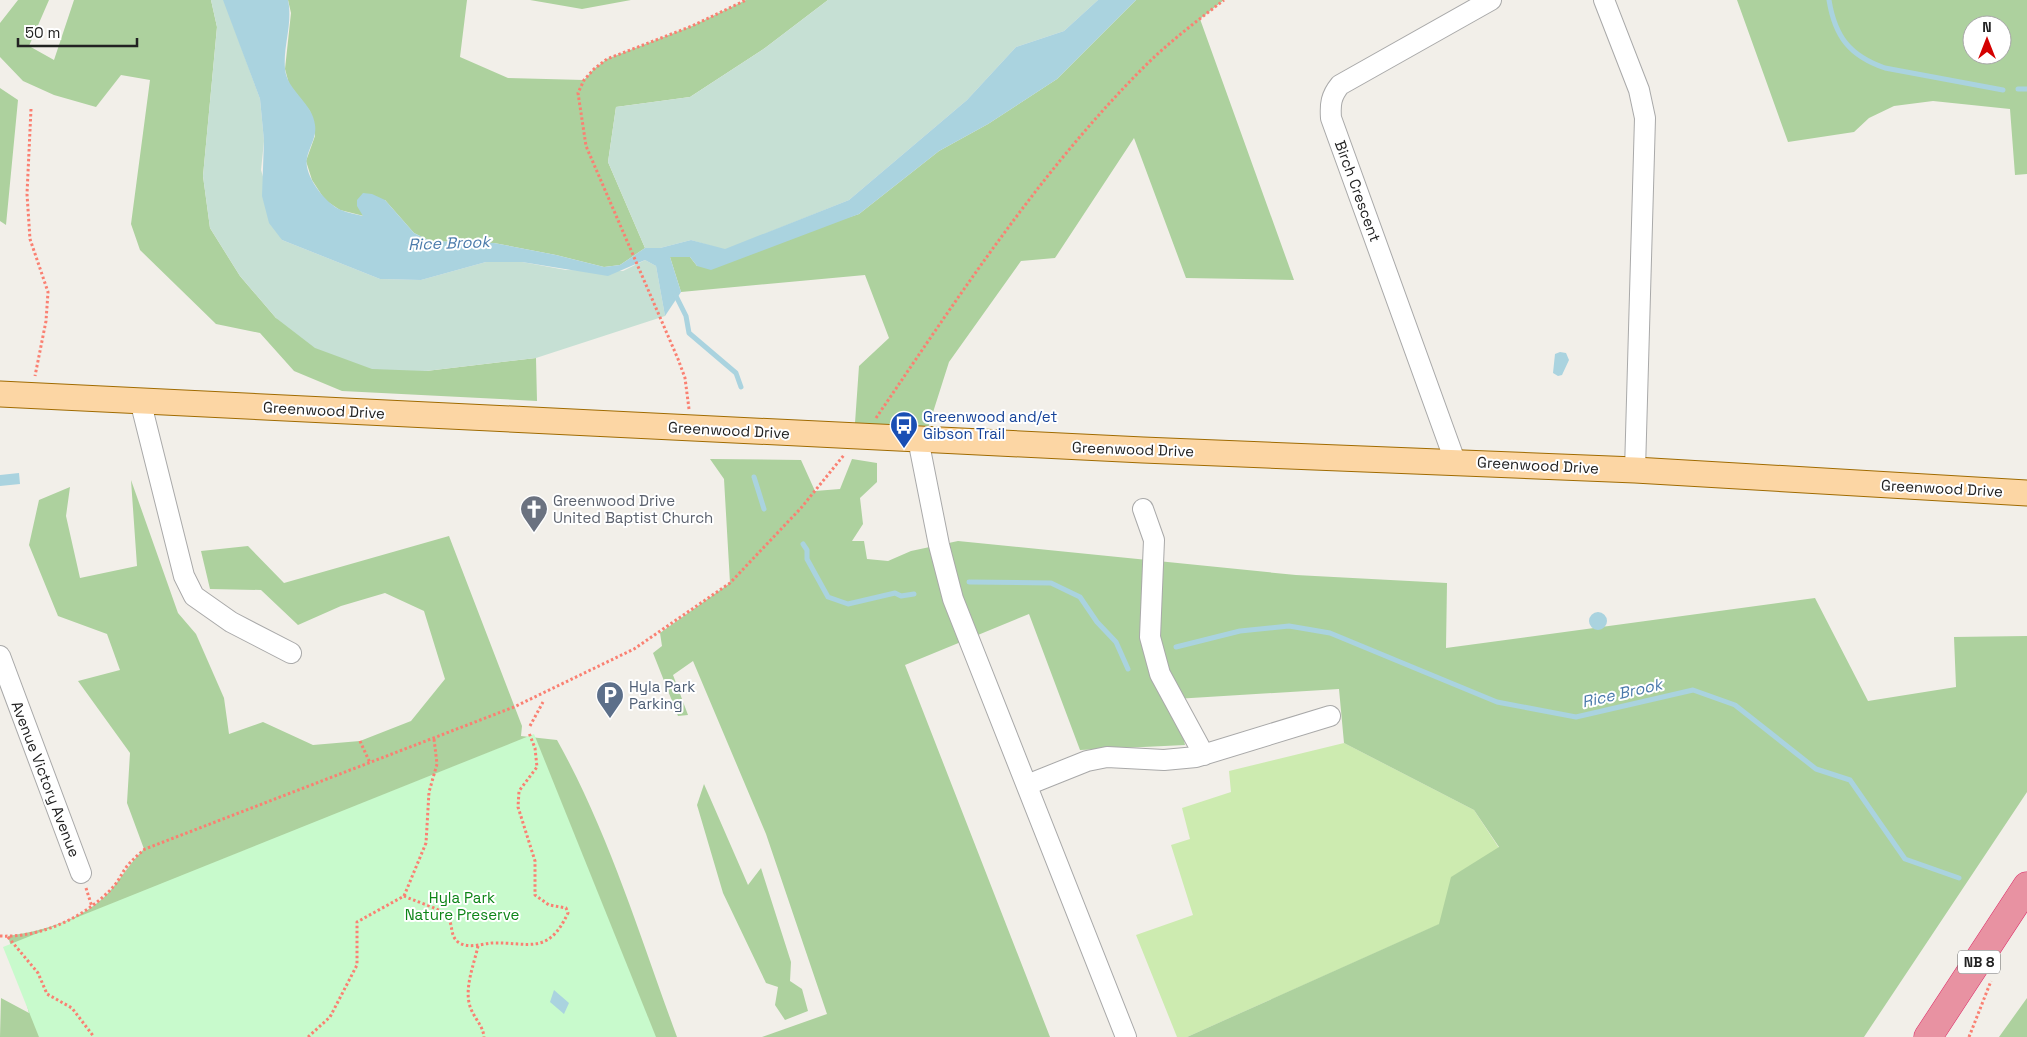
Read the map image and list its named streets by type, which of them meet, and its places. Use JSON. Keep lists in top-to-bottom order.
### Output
{
  "streets": {
    "highway": ["NB 8"],
    "main road": ["Greenwood Drive"],
    "street": ["Birch Crescent", "Avenue Victory Avenue"]
  },
  "crossings": [
    ["Birch Crescent", "Greenwood Drive"]
  ],
  "water": ["Rice Brook"],
  "parks": ["Hyla Park Nature Preserve"],
  "places": {
    "bus stop": ["Greenwood and/et Gibson Trail"],
    "church": ["Greenwood Drive United Baptist Church"],
    "parking": ["Hyla Park Parking"]
  },
  "scale_bar": "50 m",
  "north": "top"
}
